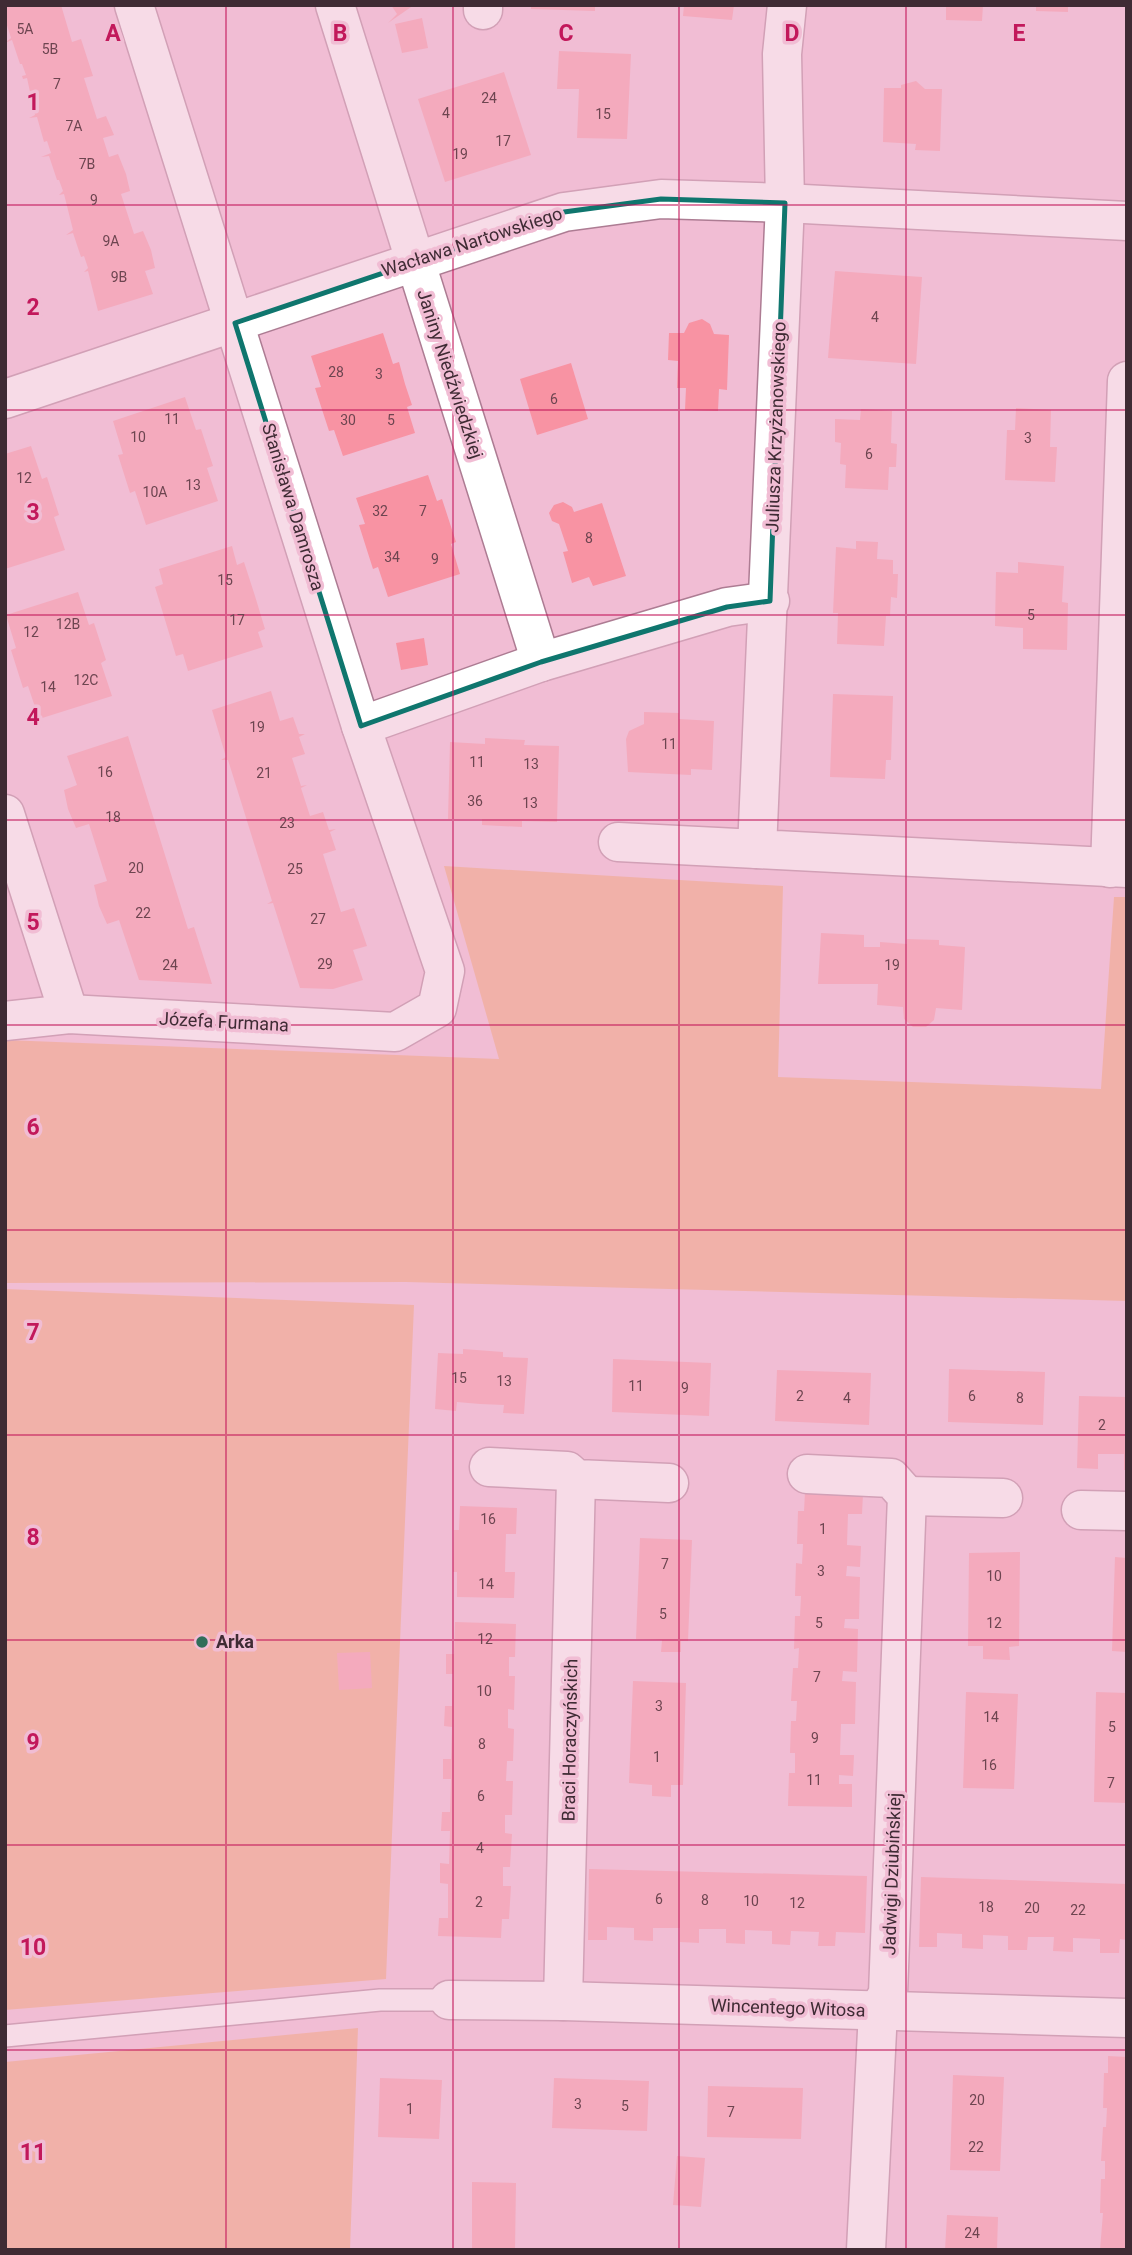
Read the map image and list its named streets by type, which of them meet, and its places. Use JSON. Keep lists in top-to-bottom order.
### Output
{
  "streets": {
    "street": [
      "Wacława Nartowskiego",
      "Janiny Niedźwiedzkiej",
      "Juliusza Krzyżanowskiego",
      "Stanisława Damrosza",
      "Józefa Furmana",
      "Braci Horaczyńskich",
      "Jadwigi Dziubińskiej",
      "Wincentego Witosa"
    ]
  },
  "crossings": [
    ["Wacława Nartowskiego", "Janiny Niedźwiedzkiej"],
    ["Wacława Nartowskiego", "Juliusza Krzyżanowskiego"],
    ["Wacława Nartowskiego", "Stanisława Damrosza"],
    ["Stanisława Damrosza", "Józefa Furmana"],
    ["Braci Horaczyńskich", "Wincentego Witosa"],
    ["Jadwigi Dziubińskiej", "Wincentego Witosa"]
  ],
  "places": ["Arka"],
  "house_numbers": [
    "5A",
    "5B",
    "7",
    "24",
    "4",
    "15",
    "7A",
    "17",
    "19",
    "7B",
    "9",
    "9A",
    "9B",
    "4",
    "28",
    "3",
    "6",
    "11",
    "30",
    "5",
    "10",
    "3",
    "6",
    "12",
    "13",
    "10A",
    "32",
    "7",
    "8",
    "34",
    "9",
    "15",
    "5",
    "17",
    "12B",
    "12",
    "12C",
    "14",
    "19",
    "11",
    "11",
    "13",
    "16",
    "21",
    "36",
    "13",
    "18",
    "23",
    "20",
    "25",
    "22",
    "27",
    "29",
    "24",
    "19",
    "15",
    "13",
    "11",
    "9",
    "2",
    "6",
    "4",
    "8",
    "2",
    "16",
    "1",
    "7",
    "3",
    "10",
    "14",
    "5",
    "5",
    "12",
    "12",
    "7",
    "10",
    "3",
    "14",
    "5",
    "9",
    "8",
    "1",
    "16",
    "11",
    "7",
    "6",
    "4",
    "6",
    "8",
    "10",
    "2",
    "12",
    "18",
    "20",
    "22",
    "20",
    "3",
    "5",
    "1",
    "7",
    "22",
    "24"
  ],
  "grid": {
    "columns": [
      "A",
      "B",
      "C",
      "D",
      "E"
    ],
    "rows": [
      "1",
      "2",
      "3",
      "4",
      "5",
      "6",
      "7",
      "8",
      "9",
      "10",
      "11"
    ]
  }
}
